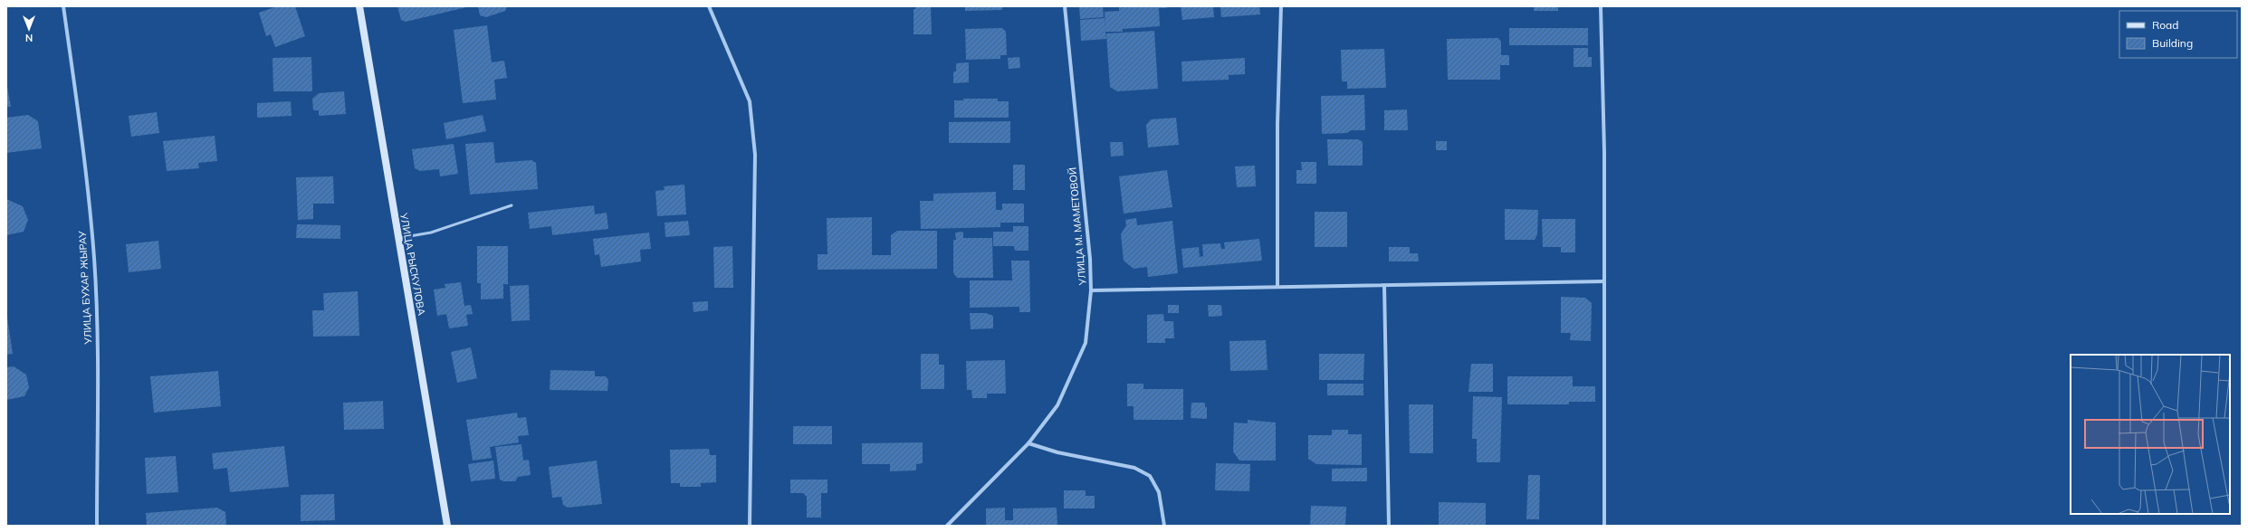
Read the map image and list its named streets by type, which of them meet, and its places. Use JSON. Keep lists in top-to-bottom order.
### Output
{
  "streets": {
    "street": ["УЛИЦА М. МАМЕТОВОЙ", "УЛИЦА РЫСКУЛОВА", "УЛИЦА БУХАР ЖЫРАУ"]
  },
  "legend": ["Road", "Building"],
  "north": "bottom"
}
